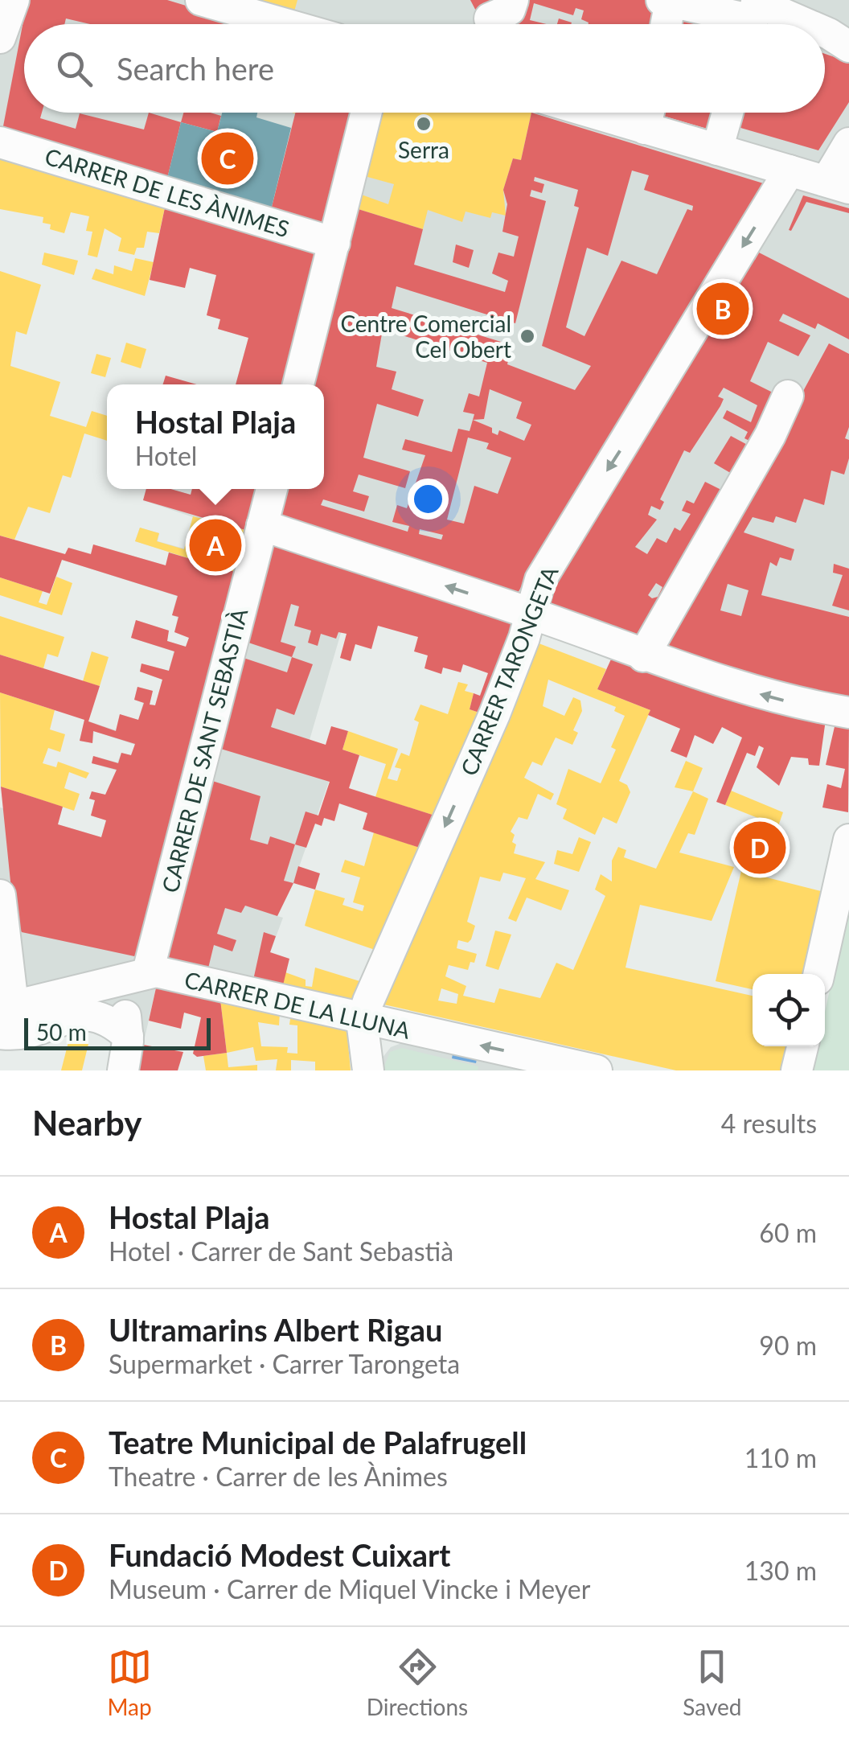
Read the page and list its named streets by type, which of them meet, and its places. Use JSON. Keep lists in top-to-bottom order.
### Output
{
  "streets": {
    "street": [
      "CARRER DE LES ÀNIMES",
      "CARRER TARONGETA",
      "CARRER DE SANT SEBASTIÀ",
      "CARRER DE LA LLUNA"
    ]
  },
  "crossings": [
    ["CARRER TARONGETA", "CARRER DE LA LLUNA"],
    ["CARRER DE SANT SEBASTIÀ", "CARRER DE LA LLUNA"]
  ],
  "one_way": ["CARRER DE LA LLUNA"],
  "places": ["Serra", "Centre Comercial Cel Obert"],
  "scale_bar": "50 m",
  "page": {
    "search": "Search here",
    "pins": [
      "C",
      "B",
      "A",
      "D"
    ],
    "popup": ["Hostal Plaja", "Hotel"],
    "scale": "50 m",
    "heading": ["Nearby", "4 results"],
    "list": [
      {
        "mark": "A",
        "name": "Hostal Plaja",
        "note": "Hotel · Carrer de Sant Sebastià",
        "value": "60 m"
      },
      {
        "mark": "B",
        "name": "Ultramarins Albert Rigau",
        "note": "Supermarket · Carrer Tarongeta",
        "value": "90 m"
      },
      {
        "mark": "C",
        "name": "Teatre Municipal de Palafrugell",
        "note": "Theatre · Carrer de les Ànimes",
        "value": "110 m"
      },
      {
        "mark": "D",
        "name": "Fundació Modest Cuixart",
        "note": "Museum · Carrer de Miquel Vincke i Meyer",
        "value": "130 m"
      }
    ],
    "nav": ["Map", "Directions", "Saved"]
  }
}
